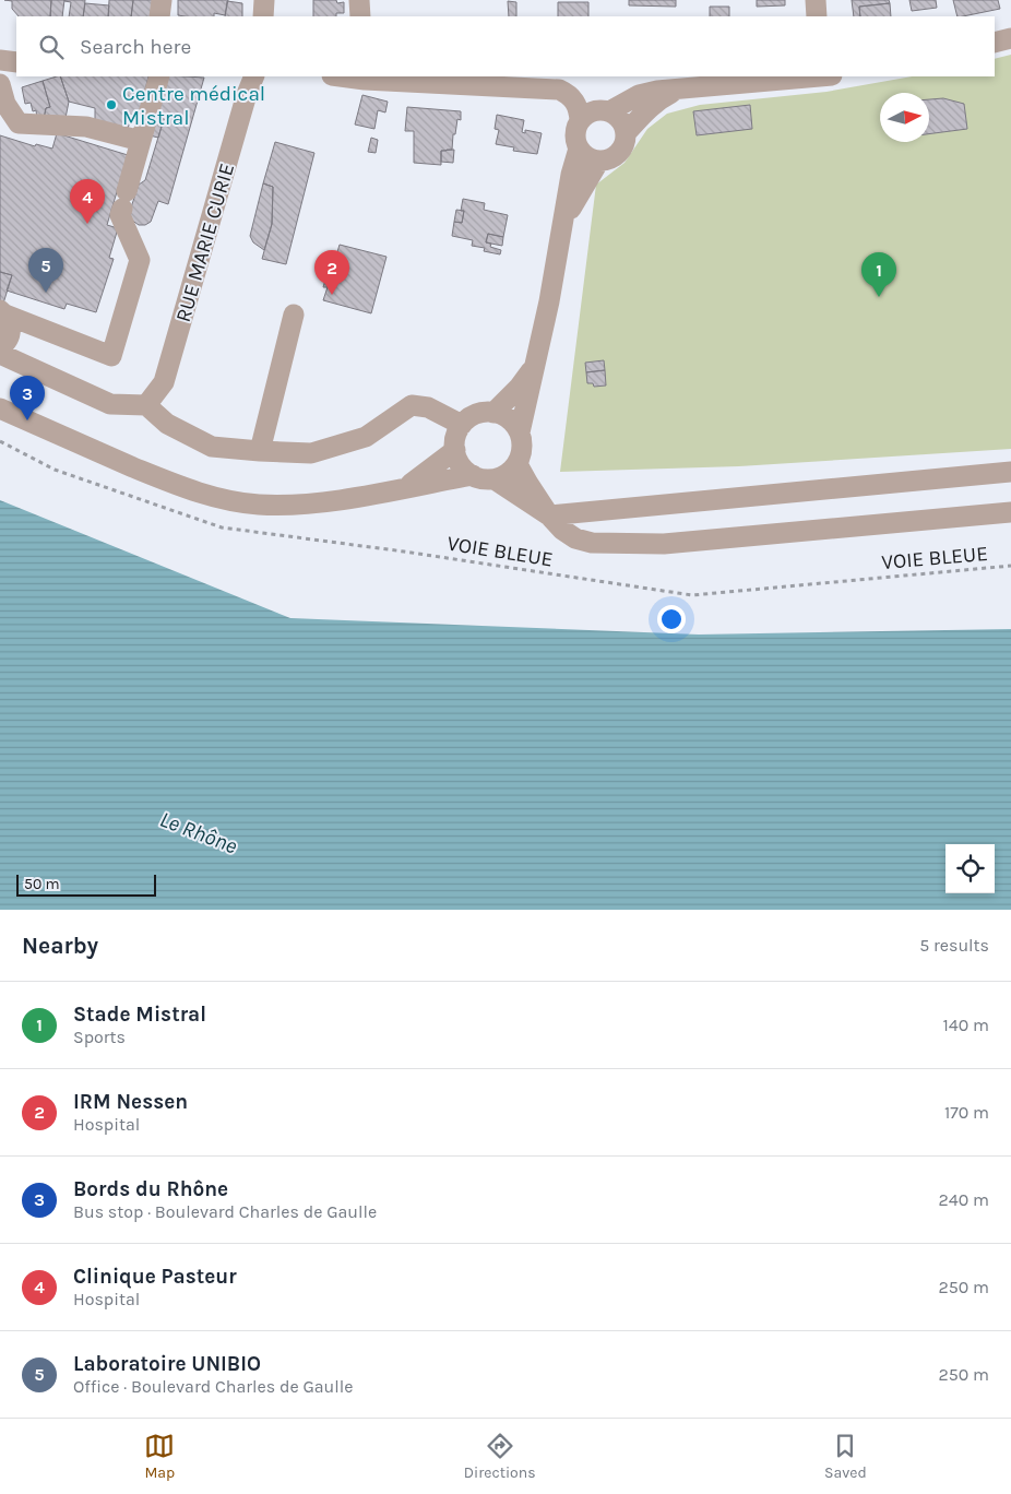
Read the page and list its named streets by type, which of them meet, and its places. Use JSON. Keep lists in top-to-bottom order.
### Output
{
  "streets": {
    "street": ["RUE MARIE CURIE"],
    "path": ["VOIE BLEUE"]
  },
  "water": ["Le Rhône"],
  "places": ["Centre médical Mistral"],
  "scale_bar": "50 m",
  "north": "right",
  "page": {
    "search": "Search here",
    "pins": [
      "4",
      "5",
      "2",
      "1",
      "3"
    ],
    "scale": "50 m",
    "heading": ["Nearby", "5 results"],
    "list": [
      {
        "mark": "1",
        "name": "Stade Mistral",
        "note": "Sports",
        "value": "140 m"
      },
      {
        "mark": "2",
        "name": "IRM Nessen",
        "note": "Hospital",
        "value": "170 m"
      },
      {
        "mark": "3",
        "name": "Bords du Rhône",
        "note": "Bus stop · Boulevard Charles de Gaulle",
        "value": "240 m"
      },
      {
        "mark": "4",
        "name": "Clinique Pasteur",
        "note": "Hospital",
        "value": "250 m"
      },
      {
        "mark": "5",
        "name": "Laboratoire UNIBIO",
        "note": "Office · Boulevard Charles de Gaulle",
        "value": "250 m"
      }
    ],
    "nav": ["Map", "Directions", "Saved"]
  }
}
